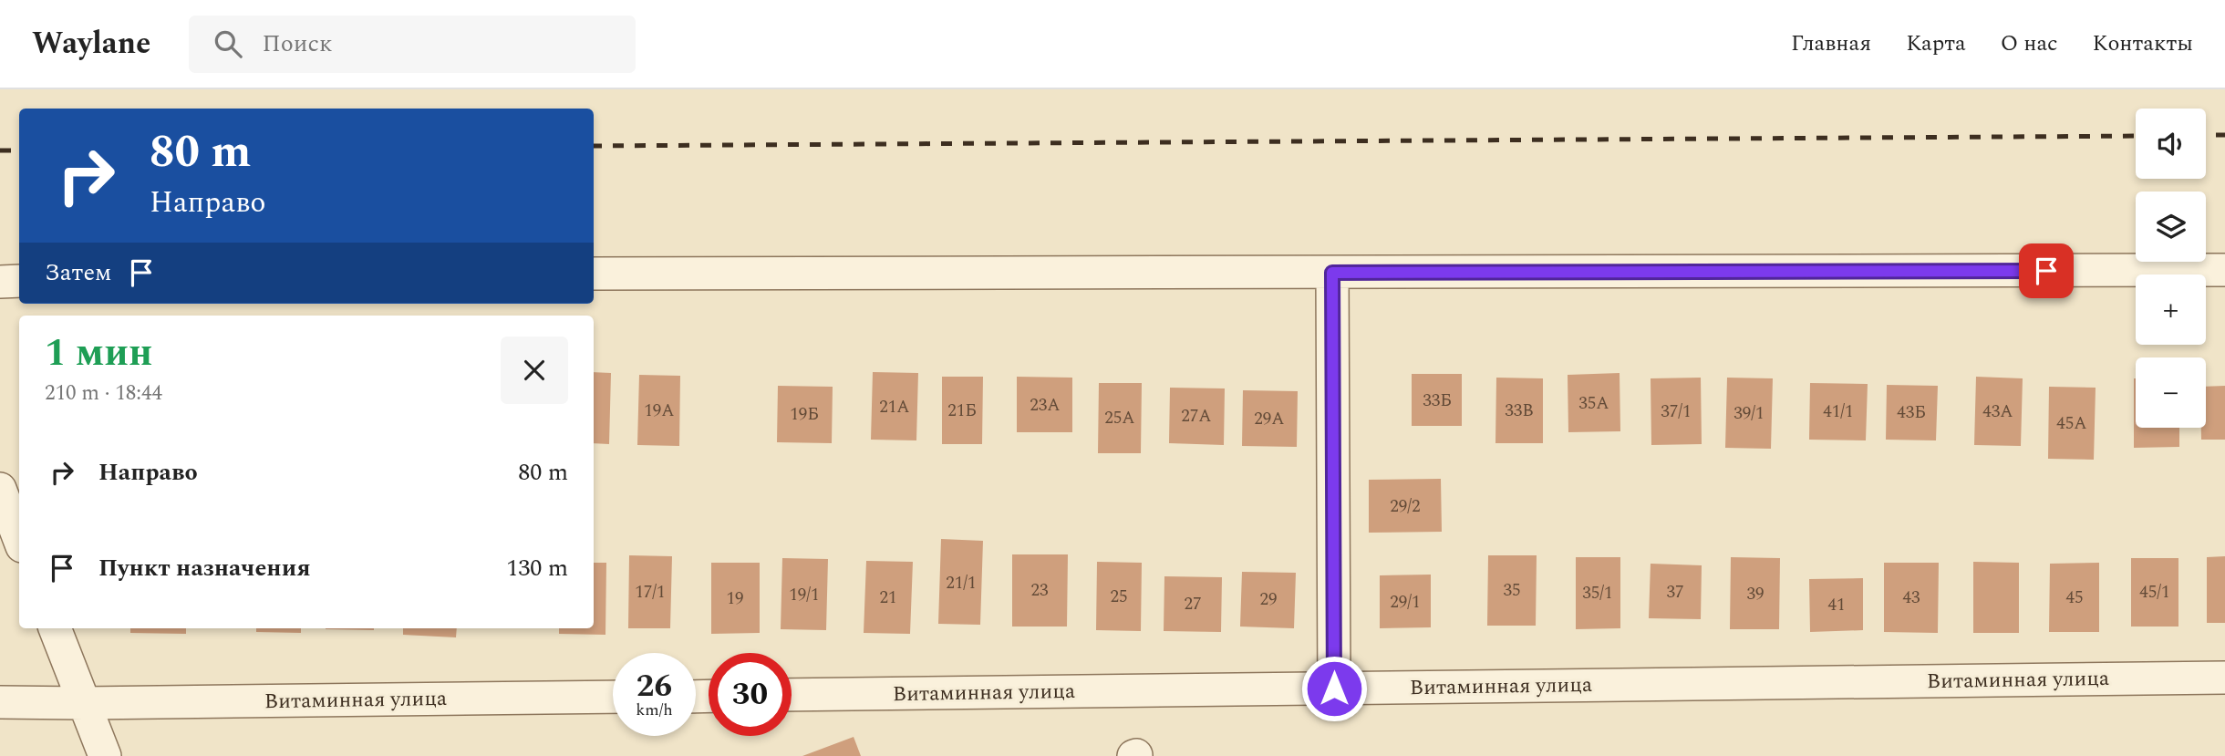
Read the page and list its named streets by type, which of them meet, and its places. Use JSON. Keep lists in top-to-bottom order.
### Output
{
  "streets": {
    "street": ["Витаминная улица"]
  },
  "house_numbers": [
    "33Б",
    "35А",
    "23А",
    "21А",
    "19А",
    "21Б",
    "33В",
    "37/1",
    "41/1",
    "43А",
    "43Б",
    "39/1",
    "19Б",
    "27А",
    "25А",
    "29А",
    "45А",
    "29/2",
    "21/1",
    "23",
    "35",
    "17/1",
    "37",
    "45/1",
    "35/1",
    "39",
    "19/1",
    "25",
    "21",
    "43",
    "45",
    "19",
    "29",
    "29/1",
    "27",
    "41"
  ],
  "page": {
    "header": "Waylane",
    "search": "Поиск",
    "nav": [
      "Главная",
      "Карта",
      "О нас",
      "Контакты"
    ],
    "map_buttons": ["+", "−"],
    "turn": ["80 m", "Направо"],
    "then": "Затем",
    "heading": ["1 мин", "210 m · 18:44"],
    "list": [
      {
        "name": "Направо",
        "value": "80 m"
      },
      {
        "name": "Пункт назначения",
        "value": "130 m"
      }
    ],
    "speed": "26 km/h",
    "limit": "30"
  }
}
